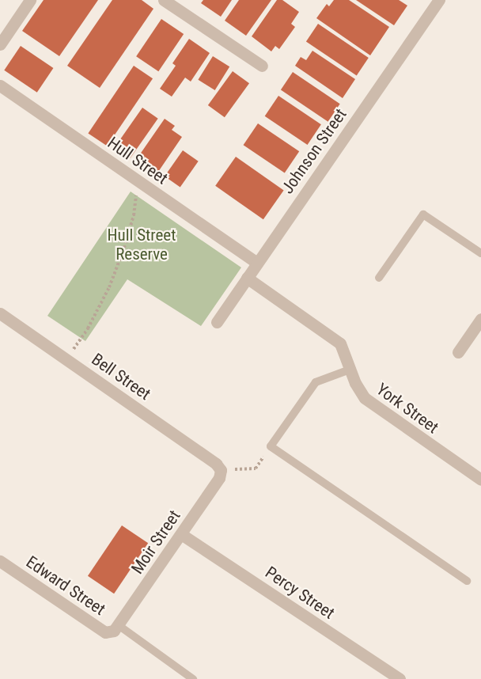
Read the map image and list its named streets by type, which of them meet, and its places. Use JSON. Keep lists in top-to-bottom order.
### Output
{
  "streets": {
    "street": [
      "Johnson Street",
      "Hull Street",
      "Bell Street",
      "York Street",
      "Moir Street",
      "Edward Street",
      "Percy Street"
    ]
  },
  "crossings": [
    ["Johnson Street", "Hull Street"],
    ["Johnson Street", "York Street"],
    ["Bell Street", "Moir Street"],
    ["Moir Street", "Edward Street"],
    ["Moir Street", "Percy Street"]
  ],
  "parks": ["Hull Street Reserve"]
}
